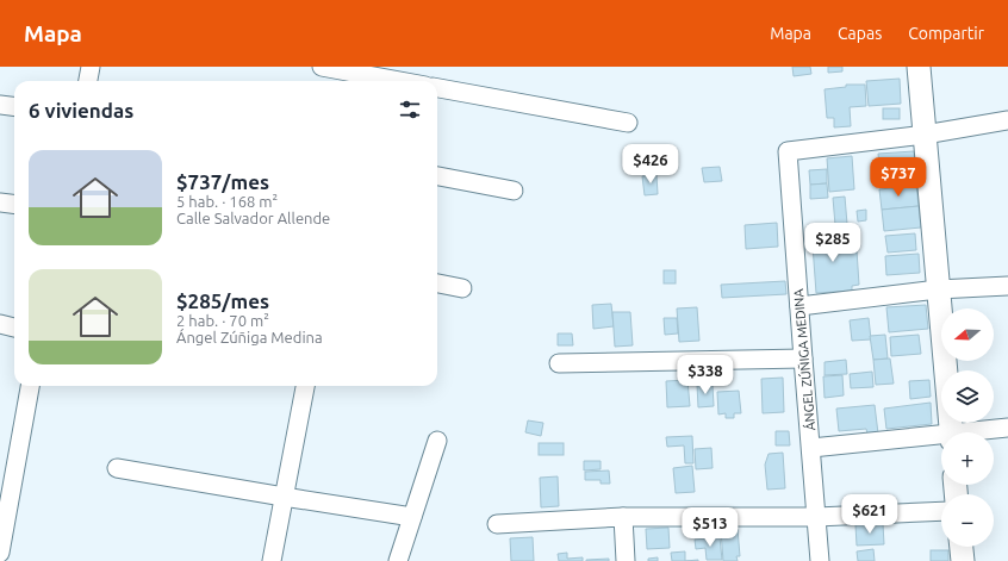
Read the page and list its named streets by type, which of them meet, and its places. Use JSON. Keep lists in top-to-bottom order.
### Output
{
  "streets": {
    "street": ["ÁNGEL ZÚÑIGA MEDINA"]
  },
  "north": "left",
  "page": {
    "header": "Mapa",
    "nav": ["Mapa", "Capas", "Compartir"],
    "heading": "6 viviendas",
    "list": [
      {
        "name": "$737/mes",
        "note": "5 hab. · 168 m² · Calle Salvador Allende"
      },
      {
        "name": "$285/mes",
        "note": "2 hab. · 70 m² · Ángel Zúñiga Medina"
      }
    ],
    "price": [
      "$426",
      "$737",
      "$285",
      "$338",
      "$621",
      "$513"
    ],
    "map_buttons": ["+", "−"]
  }
}
